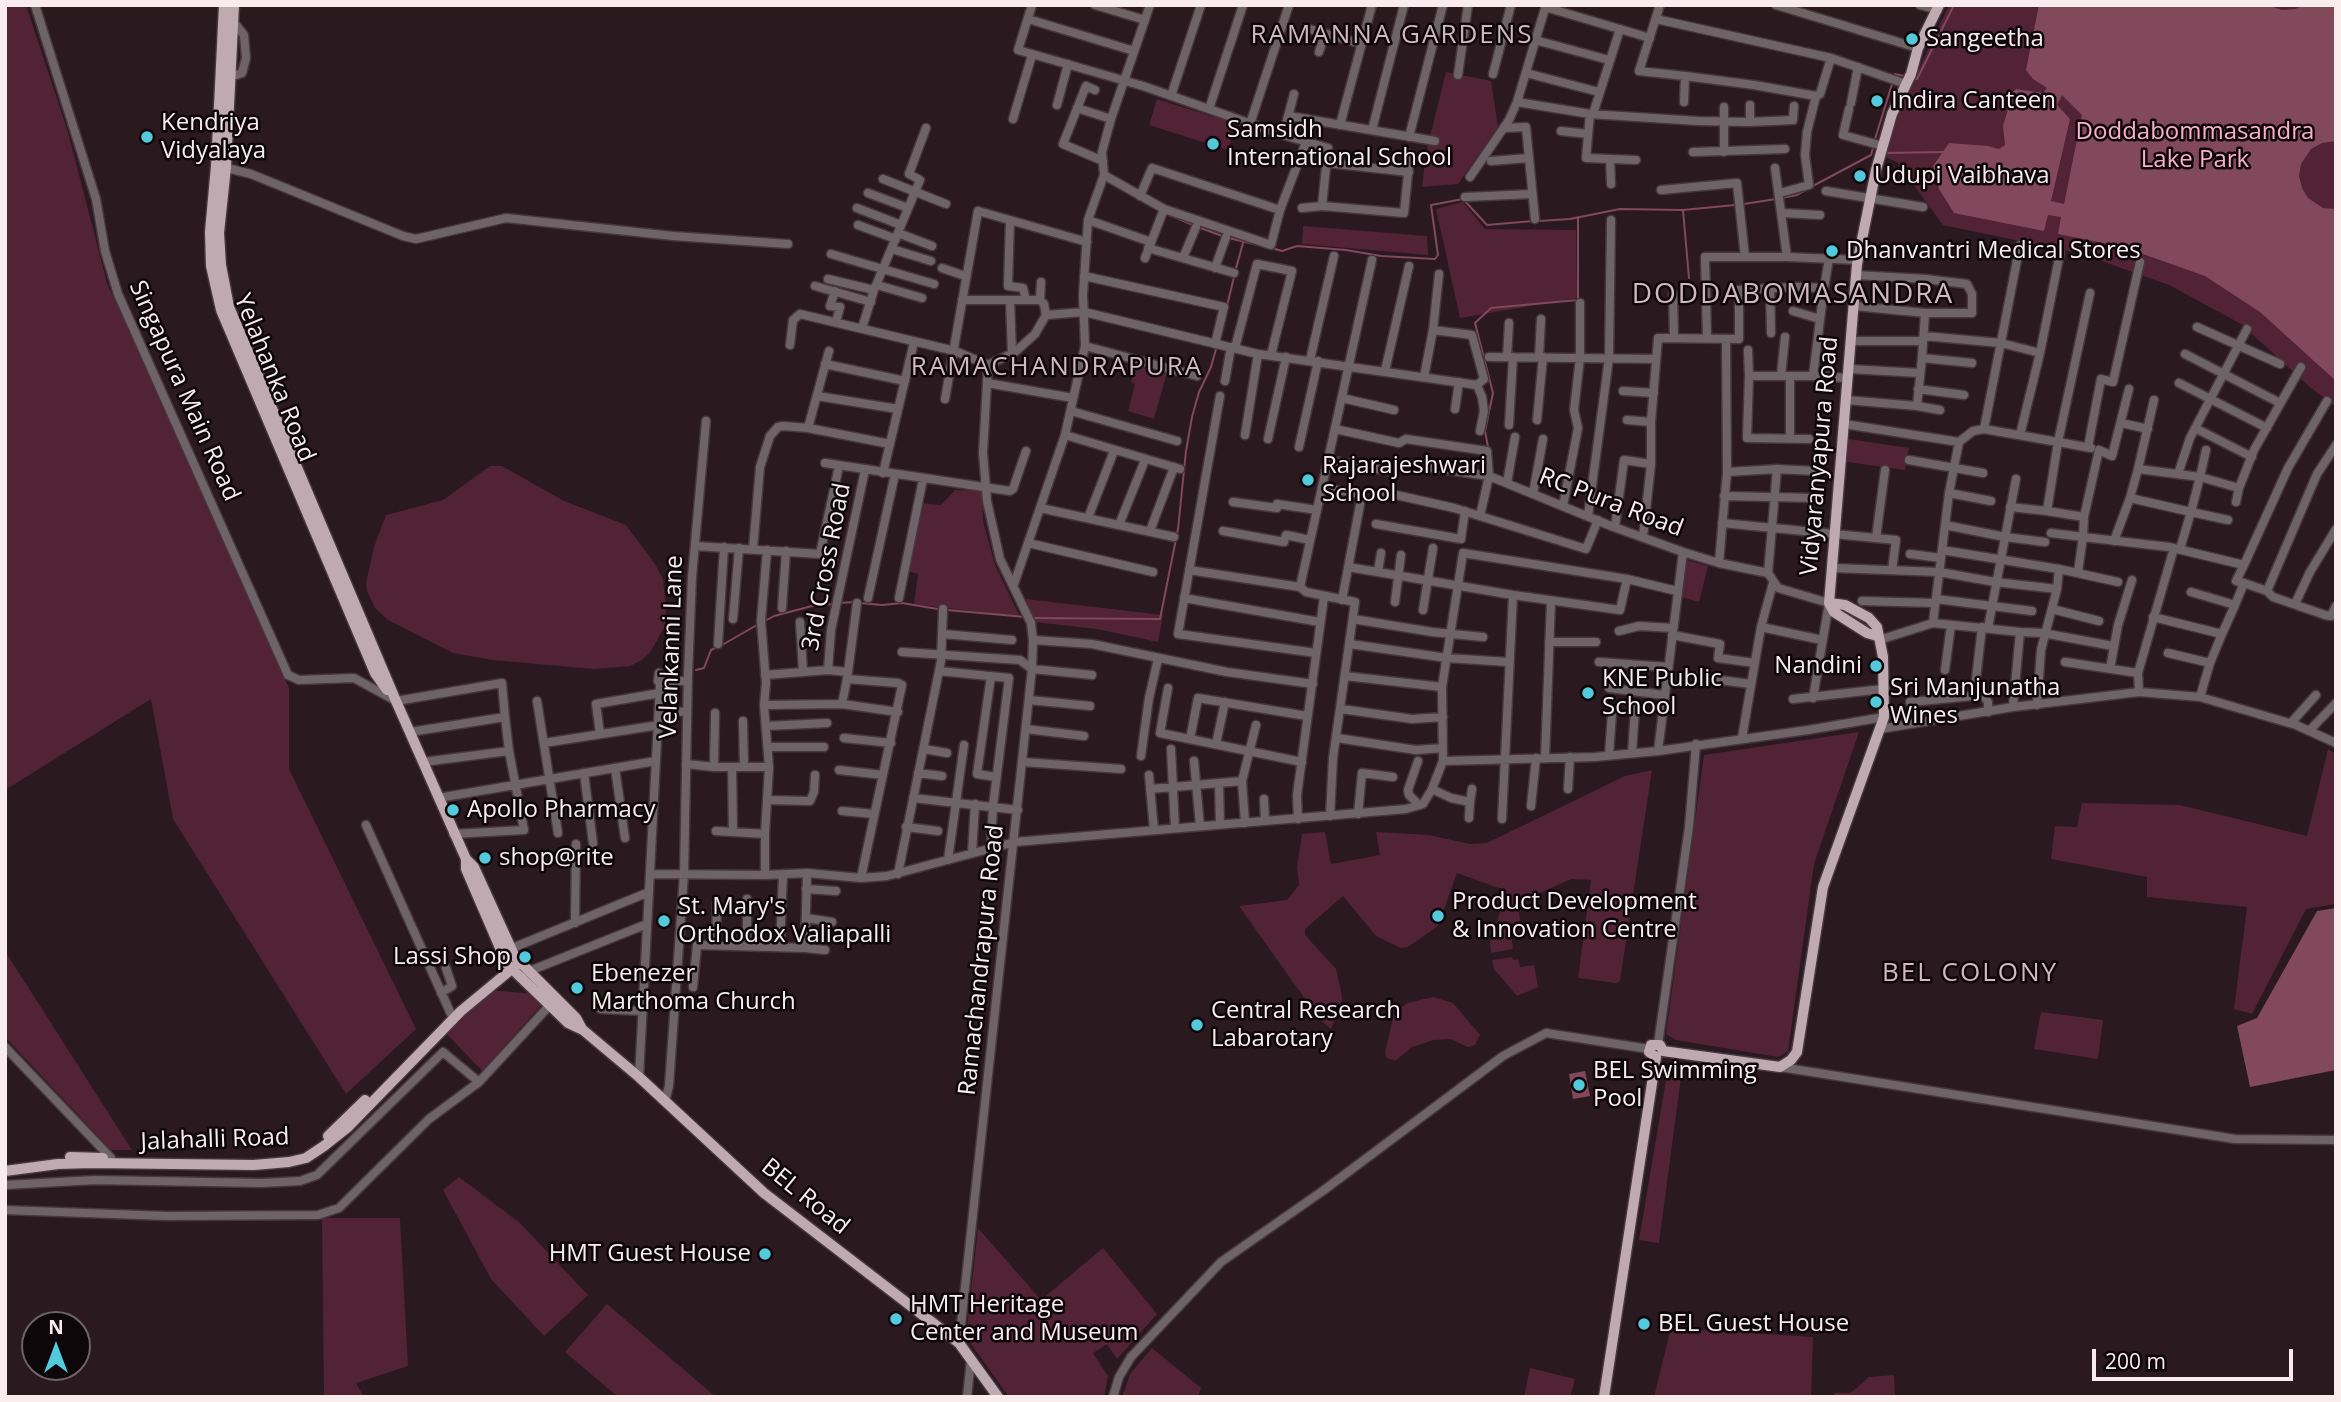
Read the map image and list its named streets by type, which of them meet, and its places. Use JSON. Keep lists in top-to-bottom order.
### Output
{
  "streets": {
    "main road": [
      "Yelahanka Road",
      "Vidyaranyapura Road",
      "Jalahalli Road",
      "BEL Road"
    ],
    "street": [
      "Singapura Main Road",
      "RC Pura Road",
      "3rd Cross Road",
      "Velankanni Lane",
      "Ramachandrapura Road"
    ]
  },
  "crossings": [
    ["Yelahanka Road", "Singapura Main Road"],
    ["Yelahanka Road", "Jalahalli Road"],
    ["Yelahanka Road", "BEL Road"],
    ["Velankanni Lane", "BEL Road"],
    ["Ramachandrapura Road", "BEL Road"],
    ["Jalahalli Road", "BEL Road"]
  ],
  "districts": [
    "RAMANNA GARDENS",
    "DODDABOMASANDRA",
    "RAMACHANDRAPURA",
    "BEL COLONY"
  ],
  "parks": ["Doddabommasandra Lake Park"],
  "places": [
    "Sangeetha",
    "Indira Canteen",
    "Kendriya Vidyalaya",
    "Samsidh International School",
    "Udupi Vaibhava",
    "Dhanvantri Medical Stores",
    "Rajarajeshwari School",
    "Nandini",
    "KNE Public School",
    "Sri Manjunatha Wines",
    "Apollo Pharmacy",
    "shop@rite",
    "Product Development & Innovation Centre",
    "St. Mary's Orthodox Valiapalli",
    "Lassi Shop",
    "Ebenezer Marthoma Church",
    "Central Research Labarotary",
    "BEL Swimming Pool",
    "HMT Guest House",
    "HMT Heritage Center and Museum",
    "BEL Guest House"
  ],
  "scale_bar": "200 m",
  "north": "top"
}
